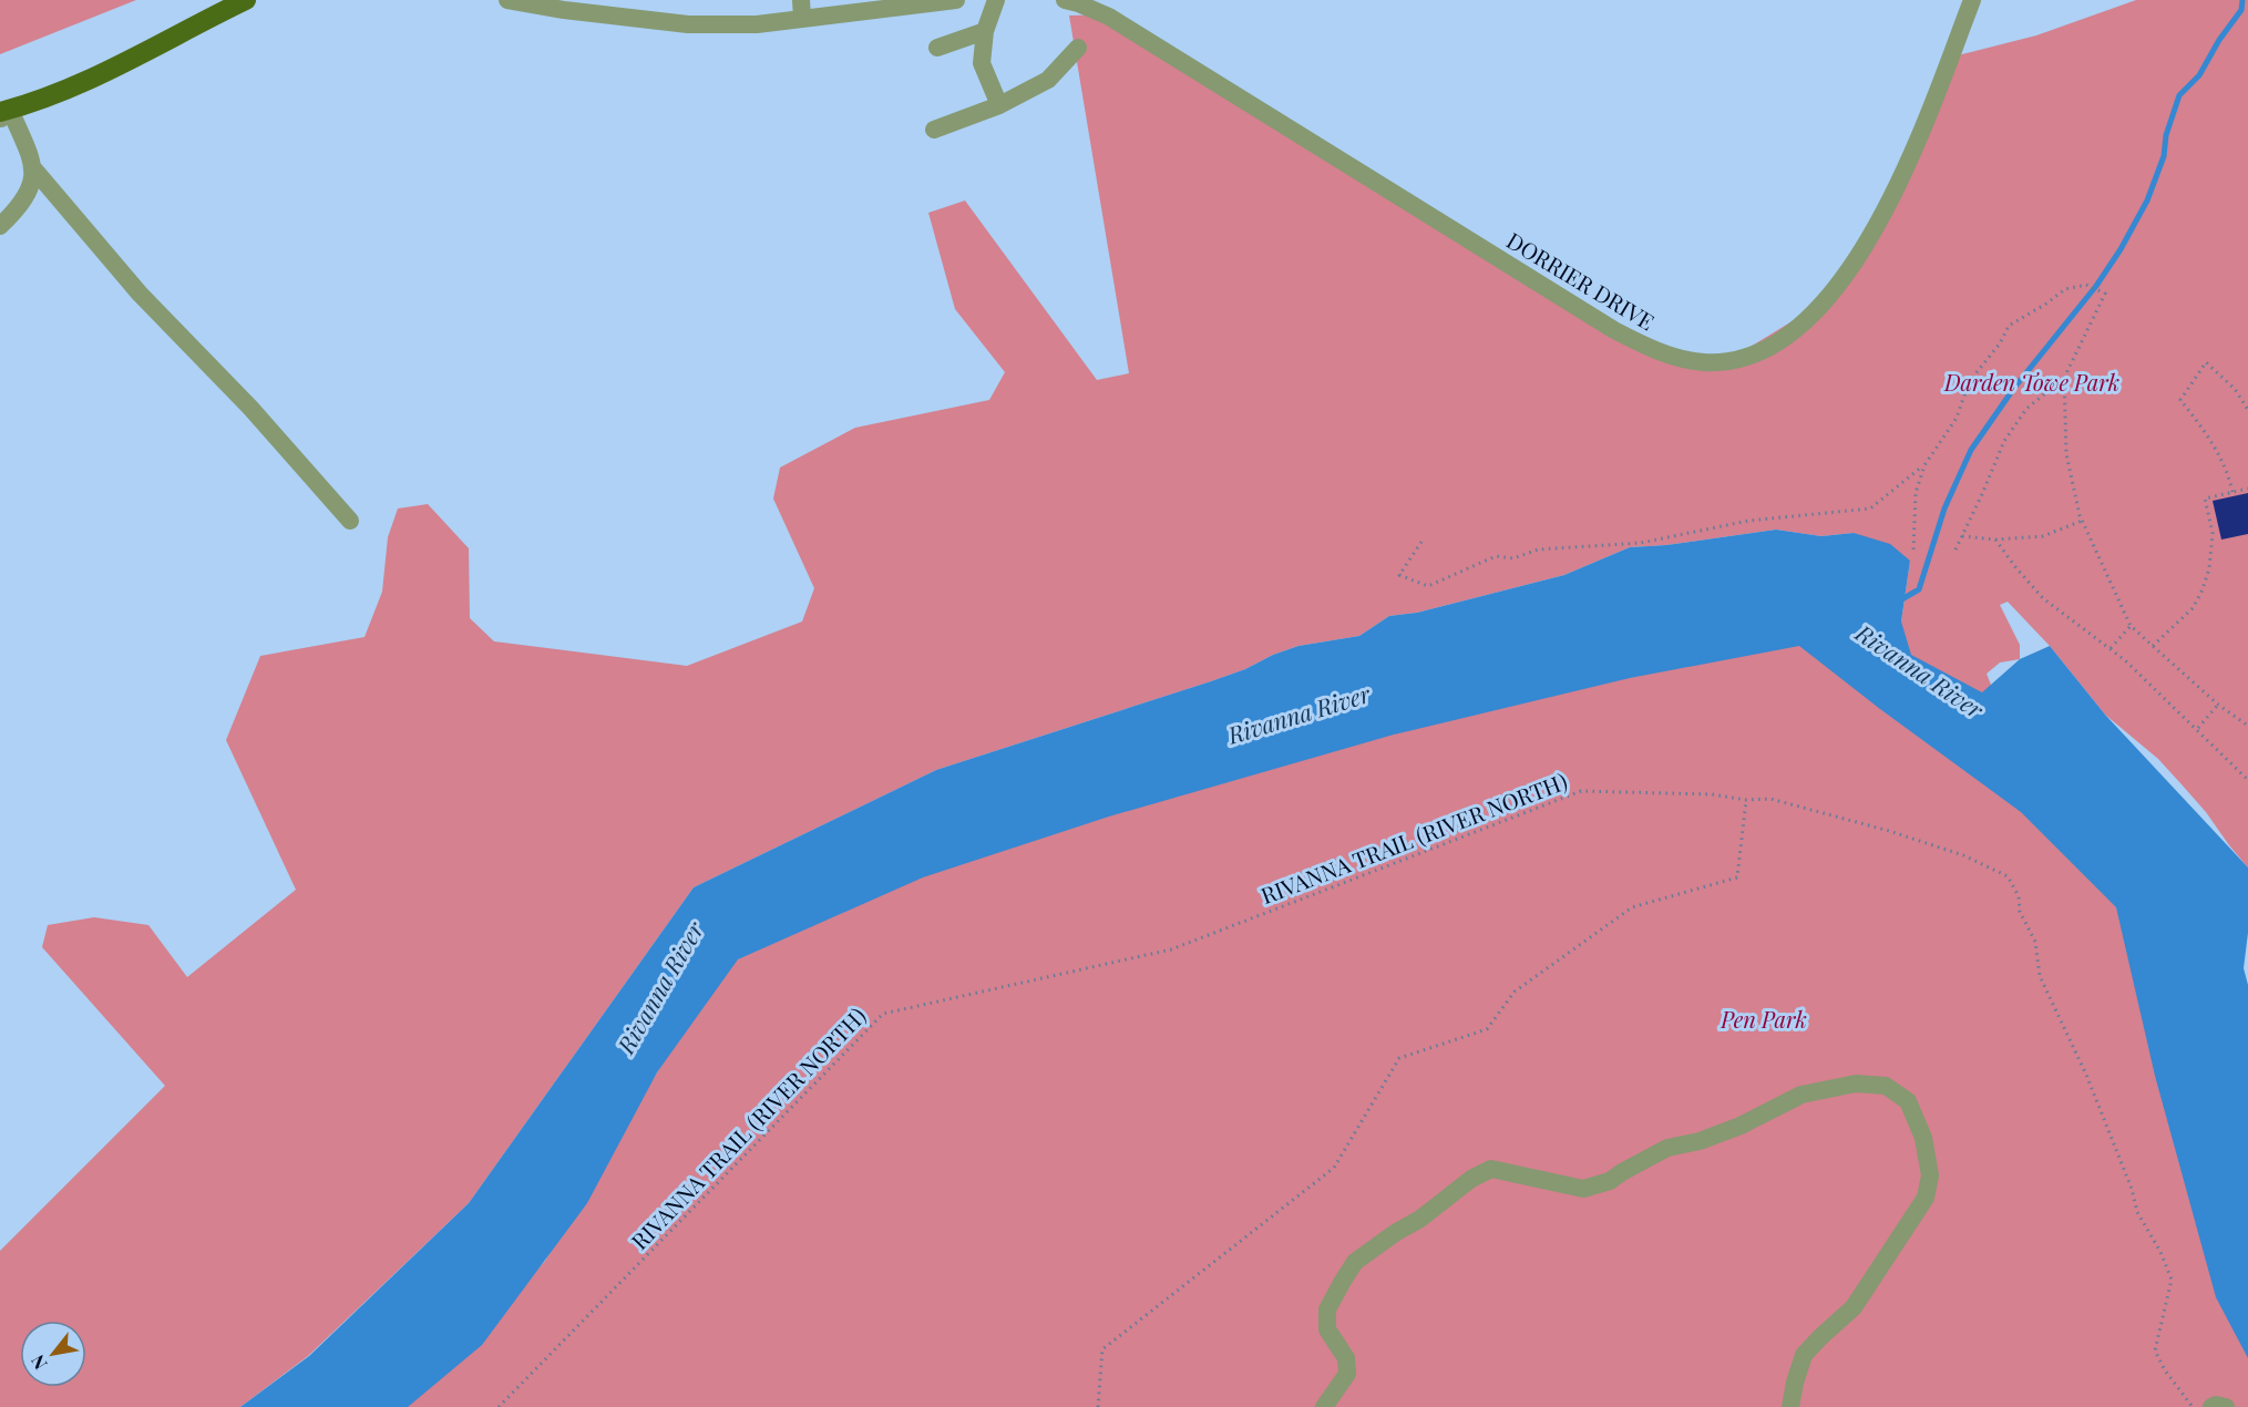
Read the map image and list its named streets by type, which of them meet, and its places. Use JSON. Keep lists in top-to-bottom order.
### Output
{
  "streets": {
    "street": ["DORRIER DRIVE"],
    "path": ["RIVANNA TRAIL (RIVER NORTH)"]
  },
  "water": ["Rivanna River"],
  "parks": ["Darden Towe Park", "Pen Park"],
  "north": "bottom left"
}
